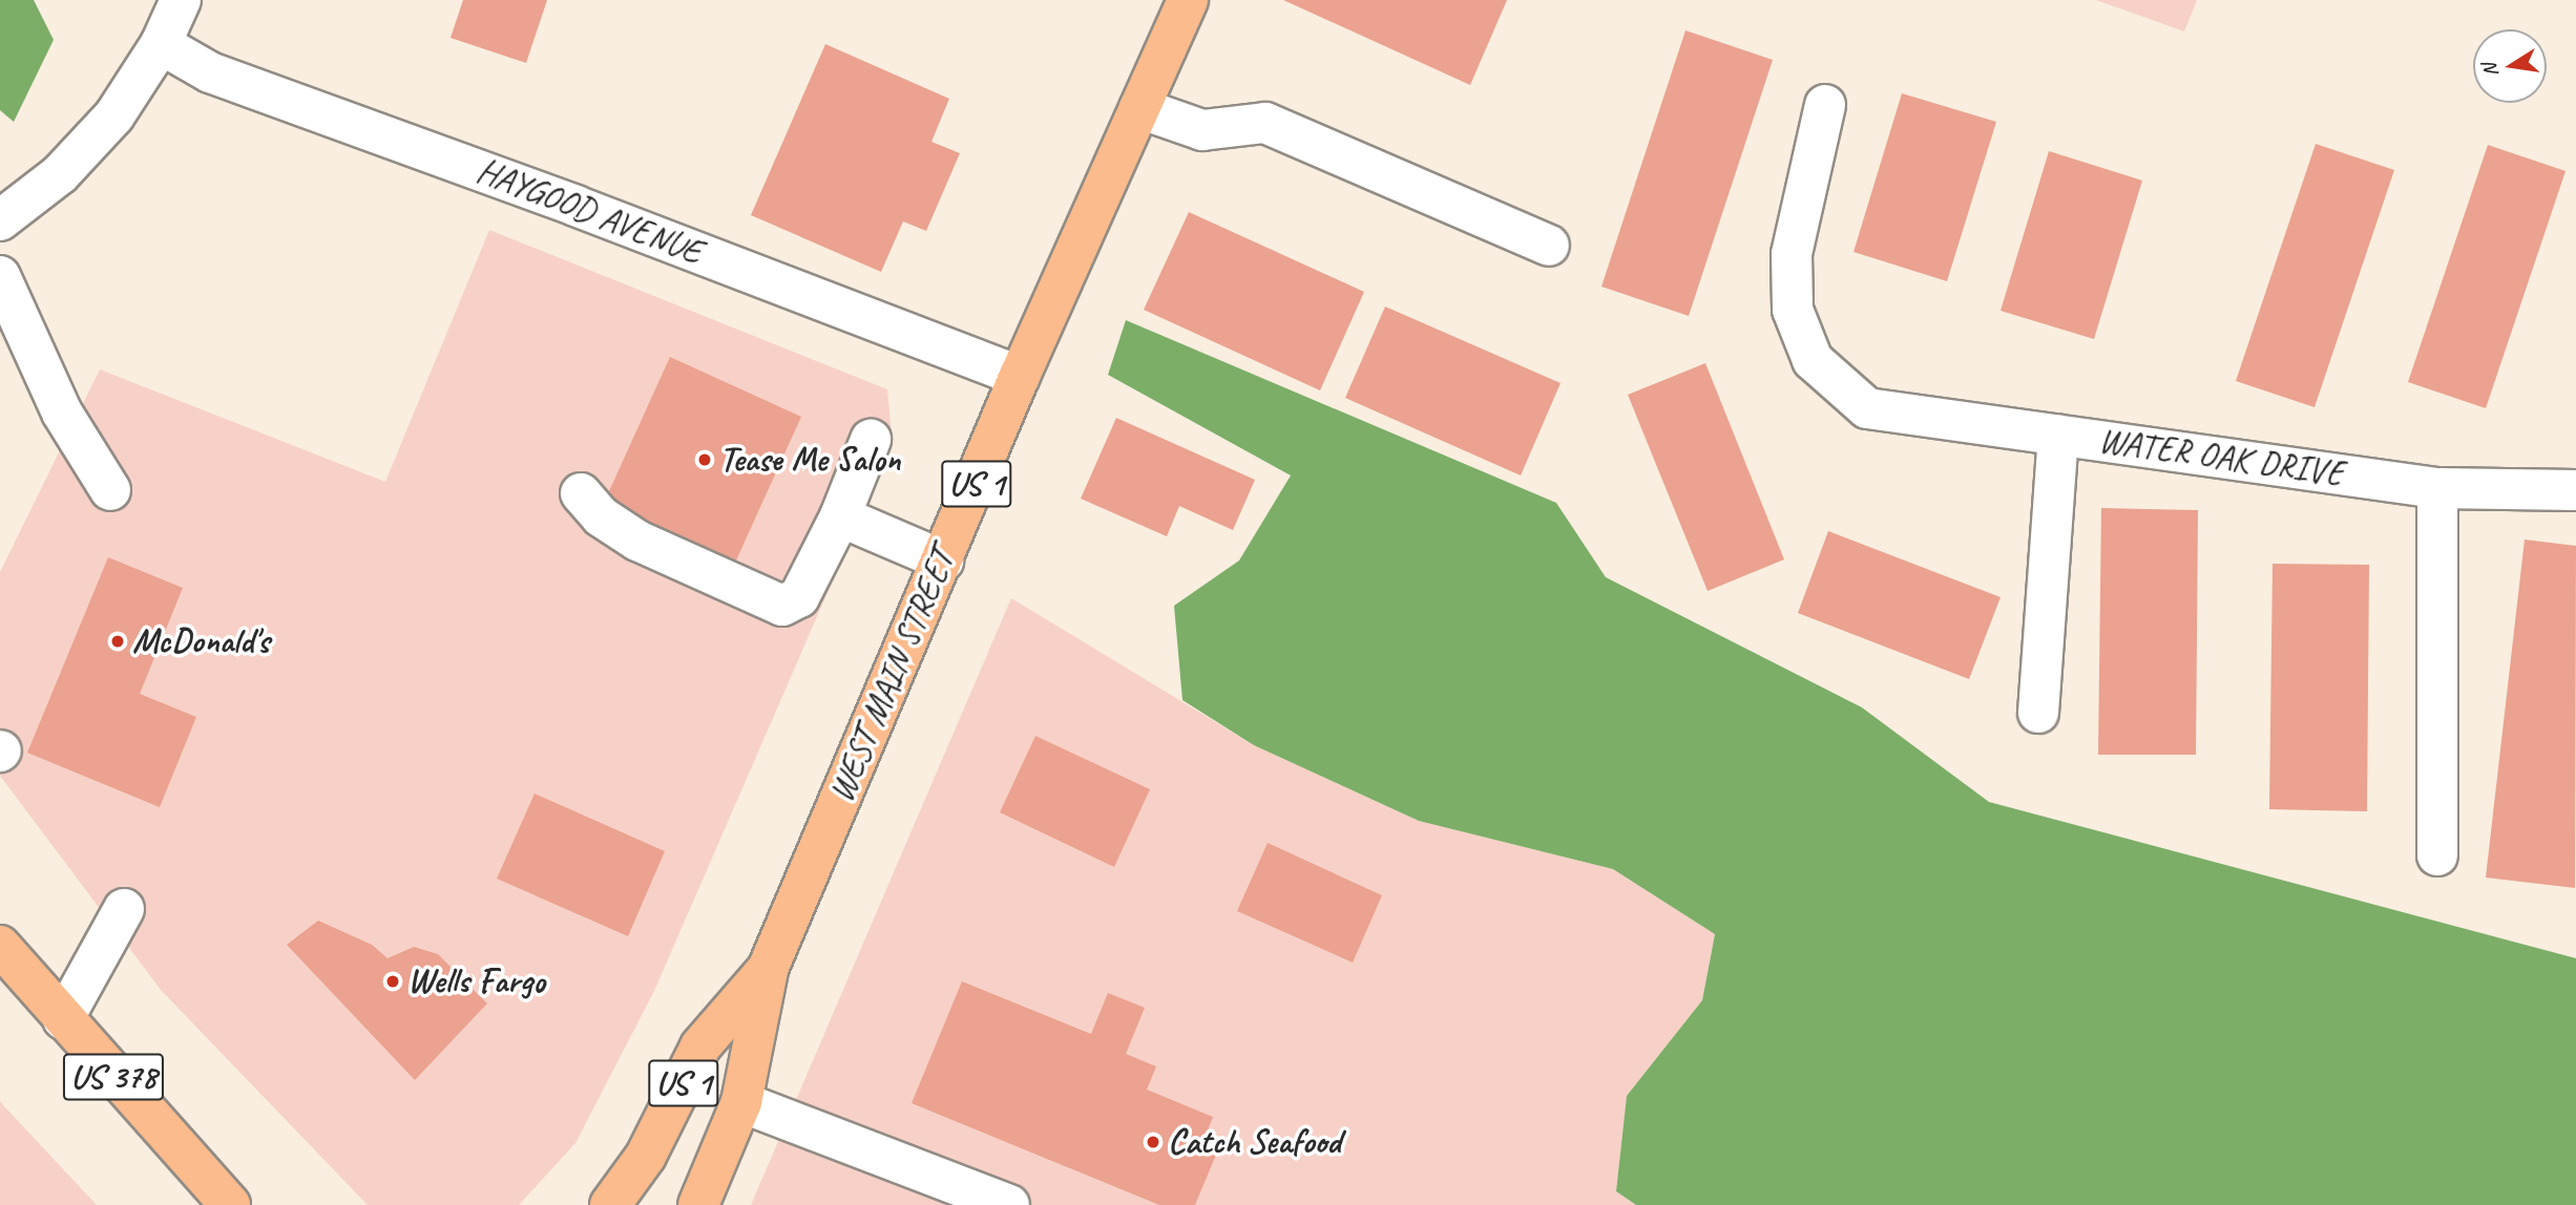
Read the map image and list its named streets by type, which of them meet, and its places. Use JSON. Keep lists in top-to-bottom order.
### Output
{
  "streets": {
    "main road": ["US 1", "WEST MAIN STREET", "US 378"],
    "street": ["HAYGOOD AVENUE", "WATER OAK DRIVE"]
  },
  "crossings": [
    ["HAYGOOD AVENUE", "WEST MAIN STREET"],
    ["US 1", "WEST MAIN STREET"]
  ],
  "places": [
    "Tease Me Salon",
    "McDonald's",
    "Wells Fargo",
    "Catch Seafood"
  ],
  "north": "left"
}
